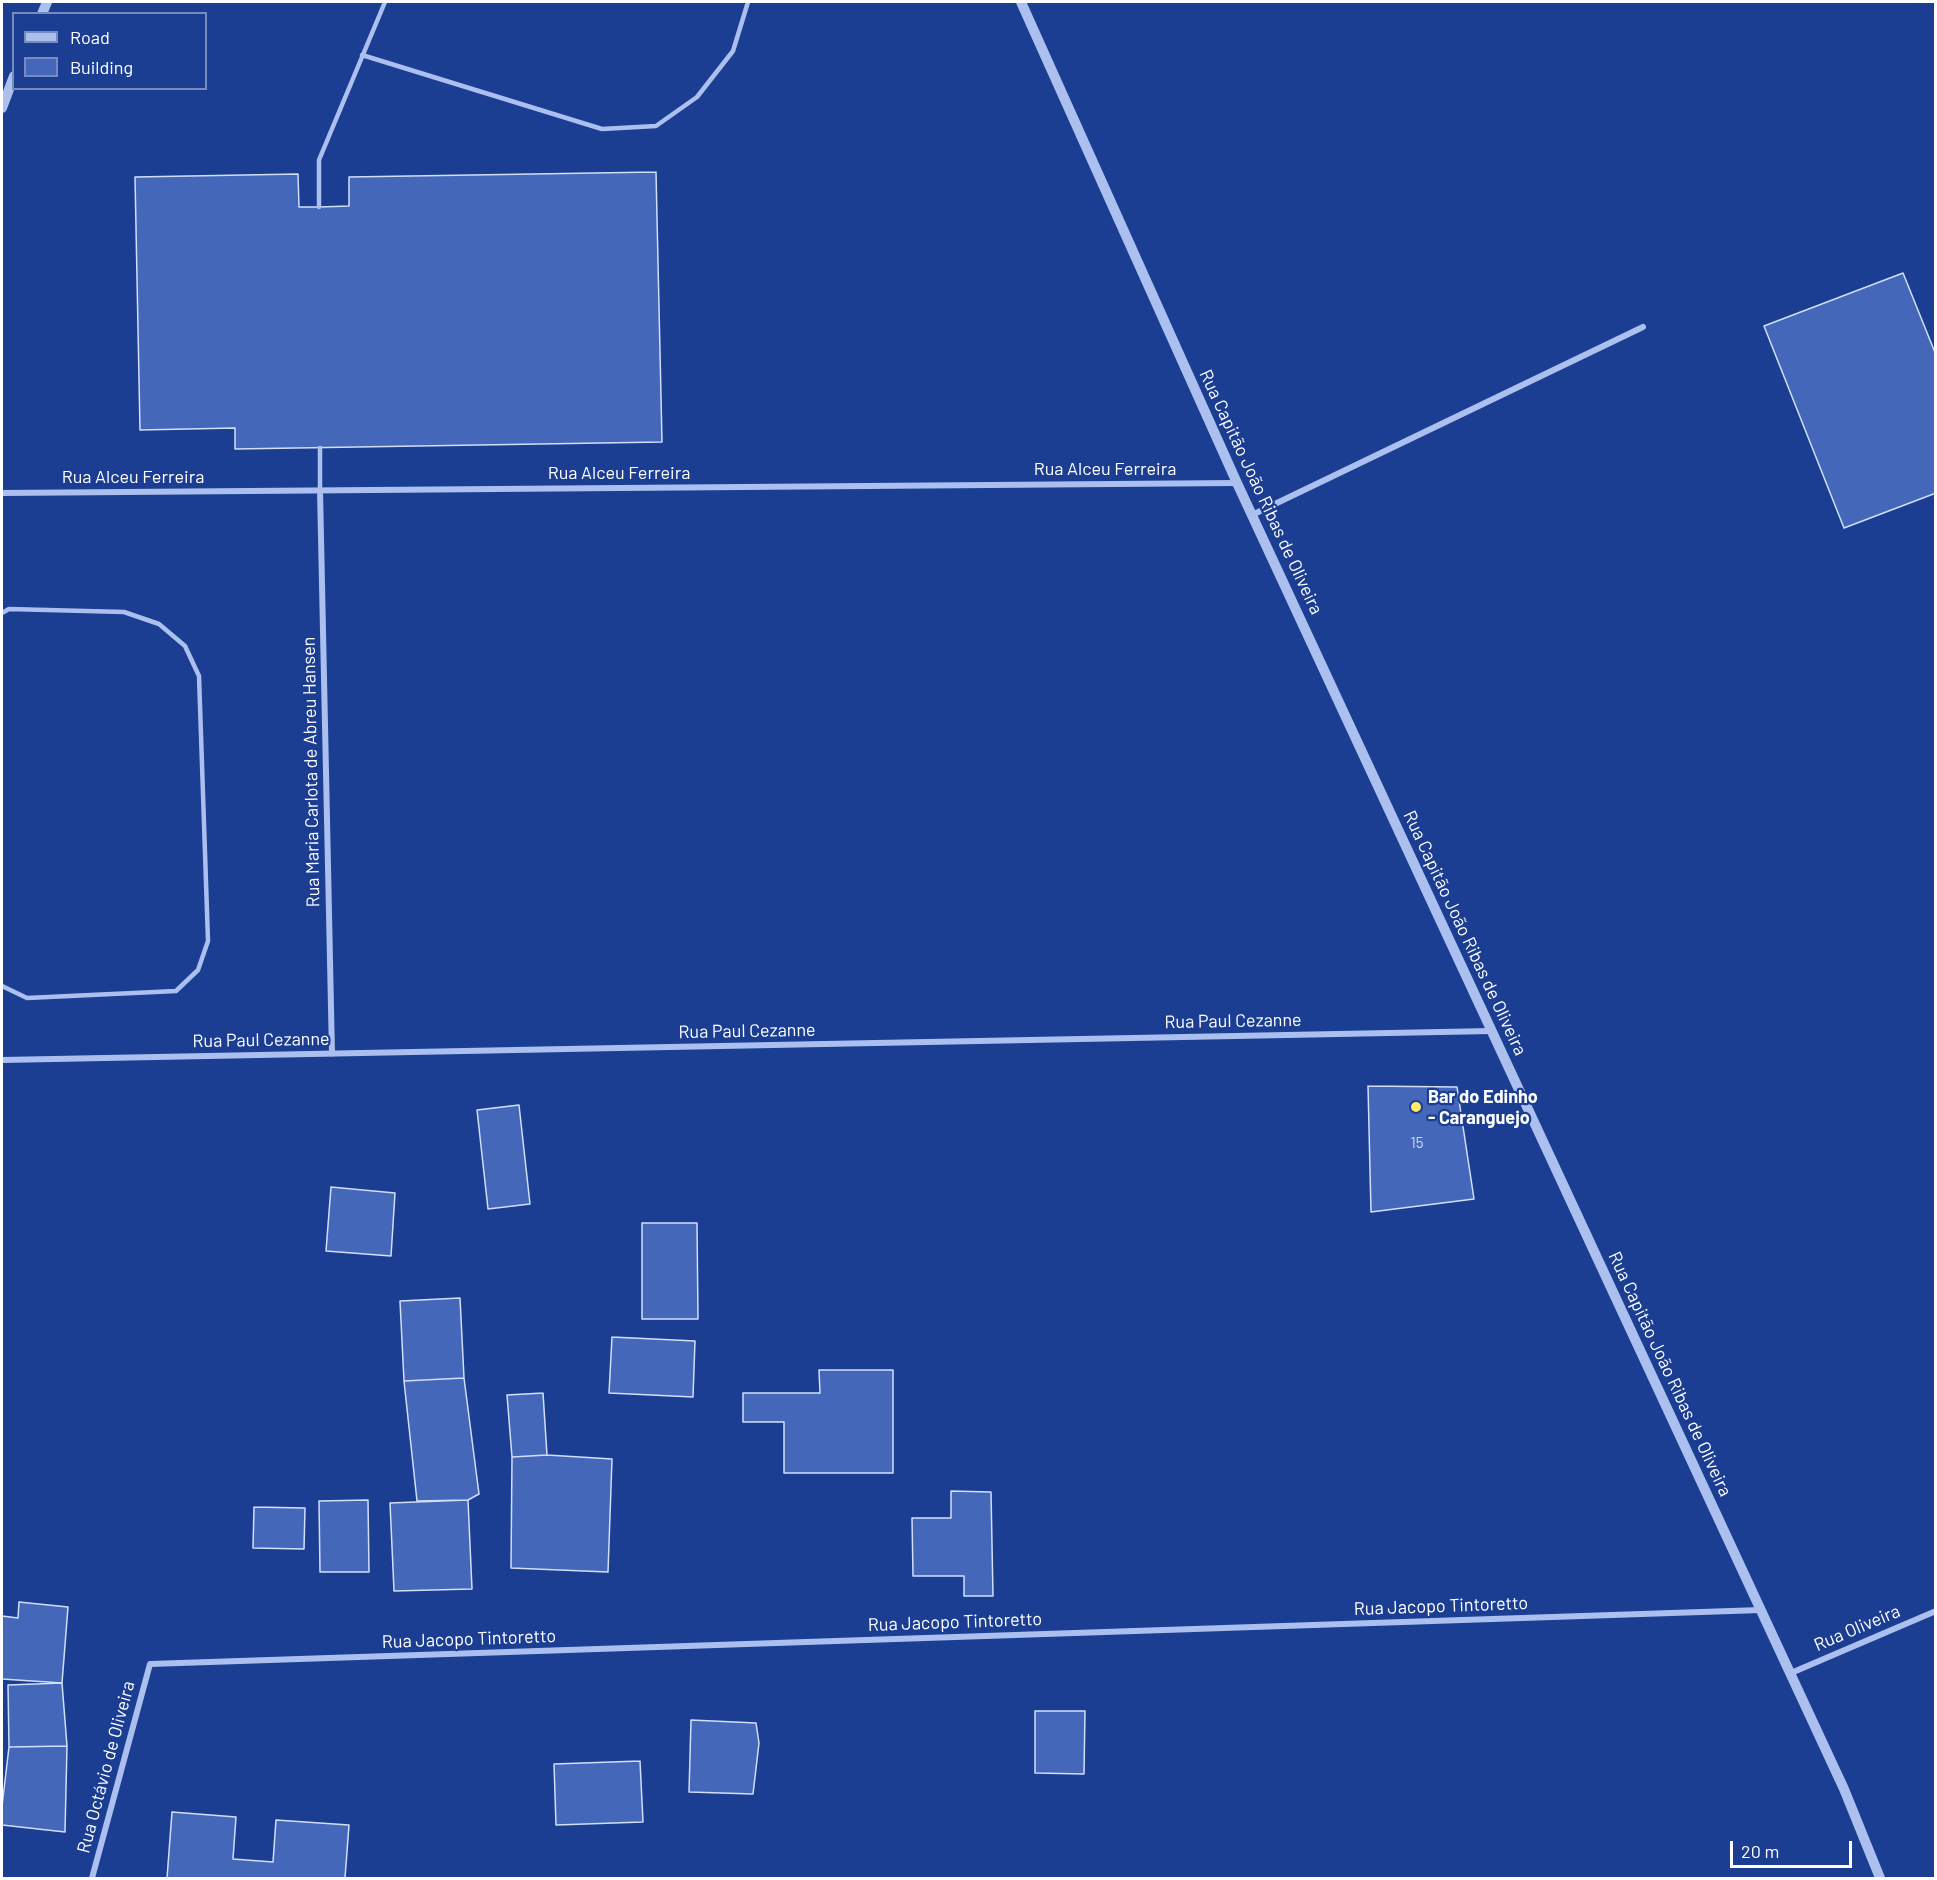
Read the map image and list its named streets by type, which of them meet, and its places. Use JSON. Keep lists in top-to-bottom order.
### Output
{
  "streets": {
    "street": [
      "Rua Alceu Ferreira",
      "Rua Capitão João Ribas de Oliveira",
      "Rua Maria Carlota de Abreu Hansen",
      "Rua Paul Cezanne",
      "Rua Jacopo Tintoretto",
      "Rua Oliveira",
      "Rua Octávio de Oliveira"
    ]
  },
  "crossings": [
    ["Rua Alceu Ferreira", "Rua Capitão João Ribas de Oliveira"],
    ["Rua Alceu Ferreira", "Rua Maria Carlota de Abreu Hansen"],
    ["Rua Capitão João Ribas de Oliveira", "Rua Paul Cezanne"],
    ["Rua Capitão João Ribas de Oliveira", "Rua Jacopo Tintoretto"],
    ["Rua Capitão João Ribas de Oliveira", "Rua Oliveira"],
    ["Rua Maria Carlota de Abreu Hansen", "Rua Paul Cezanne"],
    ["Rua Jacopo Tintoretto", "Rua Octávio de Oliveira"]
  ],
  "places": ["Bar do Edinho - Caranguejo"],
  "house_numbers": ["15"],
  "legend": ["Road", "Building"],
  "scale_bar": "20 m"
}
